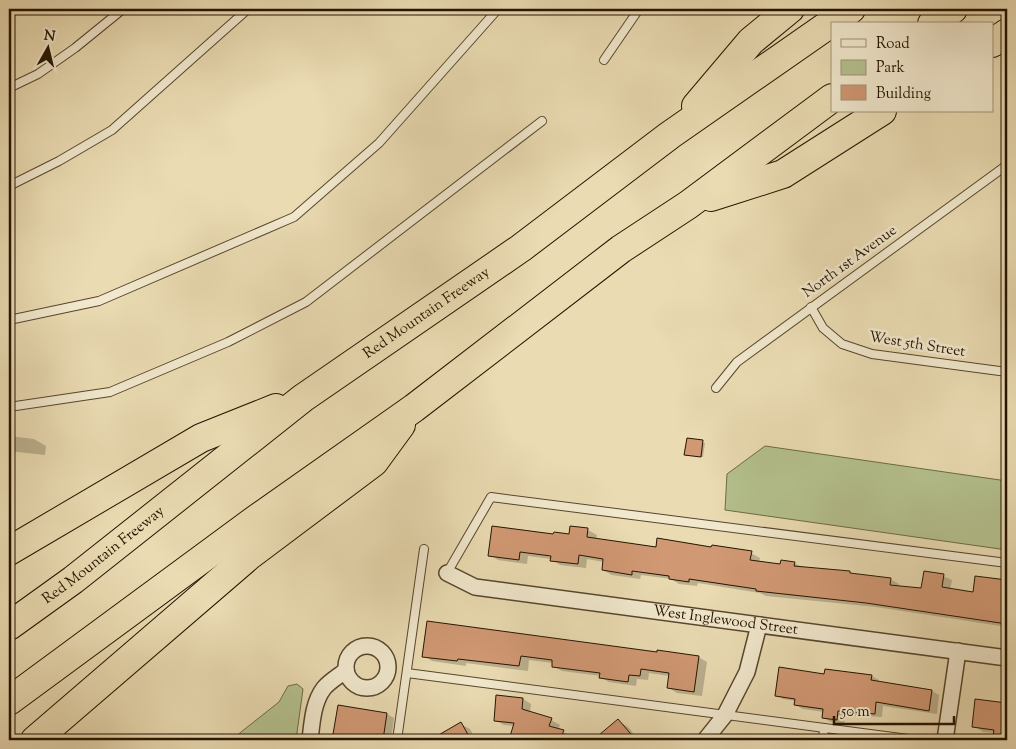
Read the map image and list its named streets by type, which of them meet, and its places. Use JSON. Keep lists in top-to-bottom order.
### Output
{
  "streets": {
    "highway": ["Red Mountain Freeway"],
    "street": ["West Inglewood Street"],
    "lane": ["North 1st Avenue", "West 5th Street"]
  },
  "crossings": [
    ["North 1st Avenue", "West 5th Street"]
  ],
  "legend": ["Road", "Park", "Building"],
  "scale_bar": "50 m",
  "north": "top"
}
